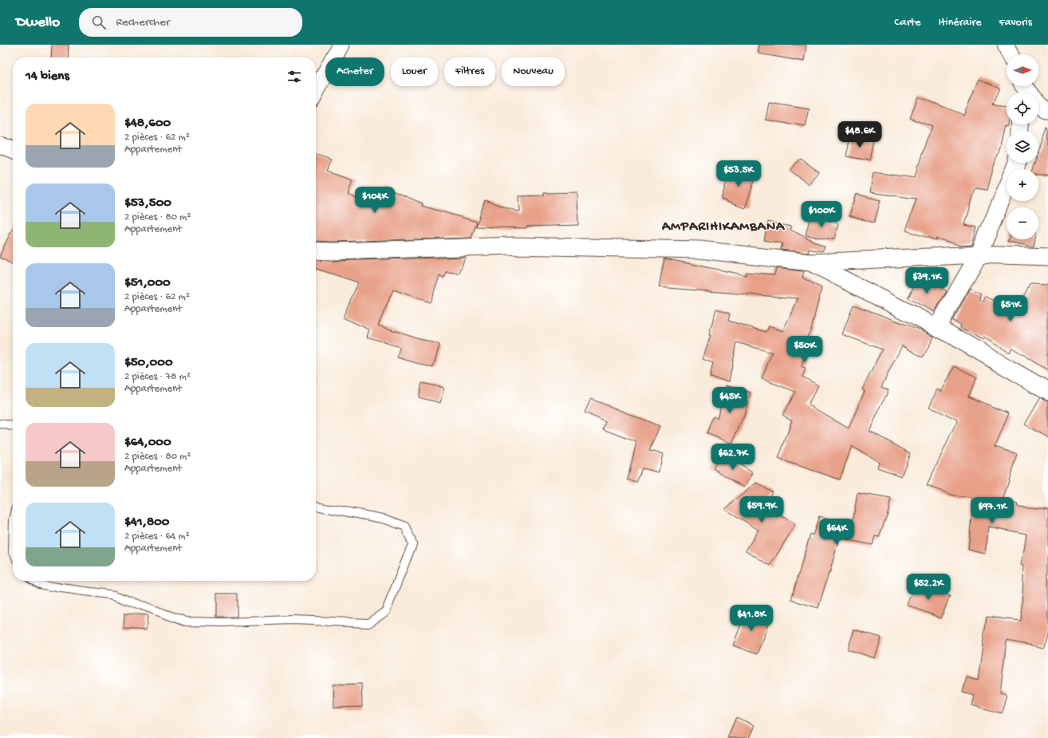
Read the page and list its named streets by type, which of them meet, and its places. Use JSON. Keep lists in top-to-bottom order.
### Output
{
  "districts": ["AMPARIHIKAMBANA"],
  "north": "right",
  "page": {
    "header": "Dwello",
    "search": "Rechercher",
    "nav": ["Carte", "Itinéraire", "Favoris"],
    "map_buttons": ["+", "−"],
    "chip": [
      "Acheter",
      "Louer",
      "Filtres",
      "Nouveau"
    ],
    "heading": "14 biens",
    "list": [
      {
        "name": "$48,600",
        "note": "2 pièces · 62 m² · Appartement"
      },
      {
        "name": "$53,500",
        "note": "2 pièces · 80 m² · Appartement"
      },
      {
        "name": "$51,000",
        "note": "2 pièces · 62 m² · Appartement"
      },
      {
        "name": "$50,000",
        "note": "2 pièces · 78 m² · Appartement"
      },
      {
        "name": "$64,000",
        "note": "2 pièces · 80 m² · Appartement"
      },
      {
        "name": "$41,800",
        "note": "2 pièces · 64 m² · Appartement"
      }
    ],
    "price": [
      "$48.6K",
      "$53.5K",
      "$104K",
      "$100K",
      "$39.1K",
      "$51K",
      "$50K",
      "$45K",
      "$62.7K",
      "$59.9K",
      "$97.1K",
      "$64K",
      "$52.2K",
      "$41.8K"
    ]
  }
}
